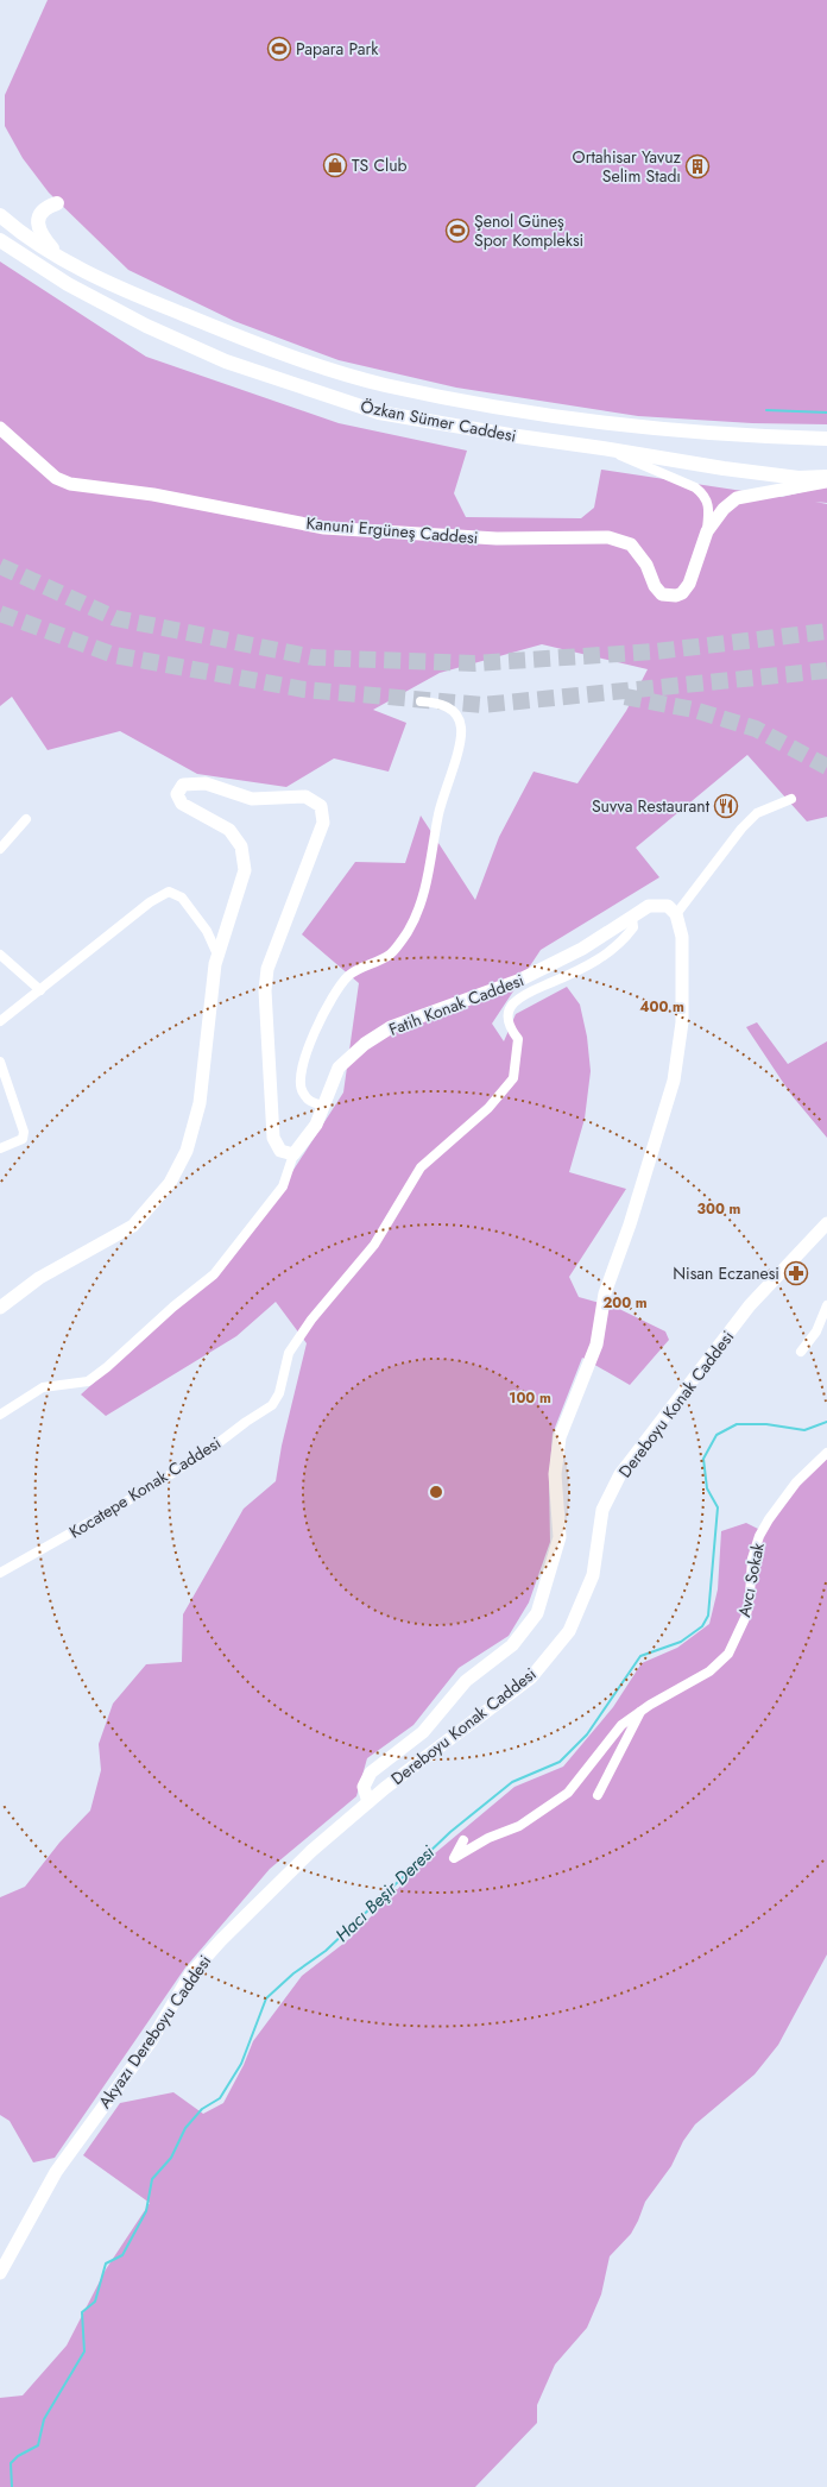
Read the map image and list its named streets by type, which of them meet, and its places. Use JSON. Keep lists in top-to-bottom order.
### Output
{
  "streets": {
    "main road": [
      "Özkan Sümer Caddesi",
      "Kanuni Ergüneş Caddesi",
      "Fatih Konak Caddesi",
      "Dereboyu Konak Caddesi",
      "Akyazı Dereboyu Caddesi"
    ],
    "street": ["Kocatepe Konak Caddesi", "Avcı Sokak"]
  },
  "crossings": [
    ["Fatih Konak Caddesi", "Kocatepe Konak Caddesi"],
    ["Dereboyu Konak Caddesi", "Akyazı Dereboyu Caddesi"]
  ],
  "water": ["Hacı Beşir Deresi"],
  "places": {
    "sports": ["Papara Park", "Şenol Güneş Spor Kompleksi"],
    "shop": ["TS Club"],
    "building": ["Ortahisar Yavuz Selim Stadı"],
    "restaurant": ["Suvva Restaurant"],
    "pharmacy": ["Nisan Eczanesi"]
  },
  "rings": [
    "400 m",
    "300 m",
    "200 m",
    "100 m"
  ]
}
